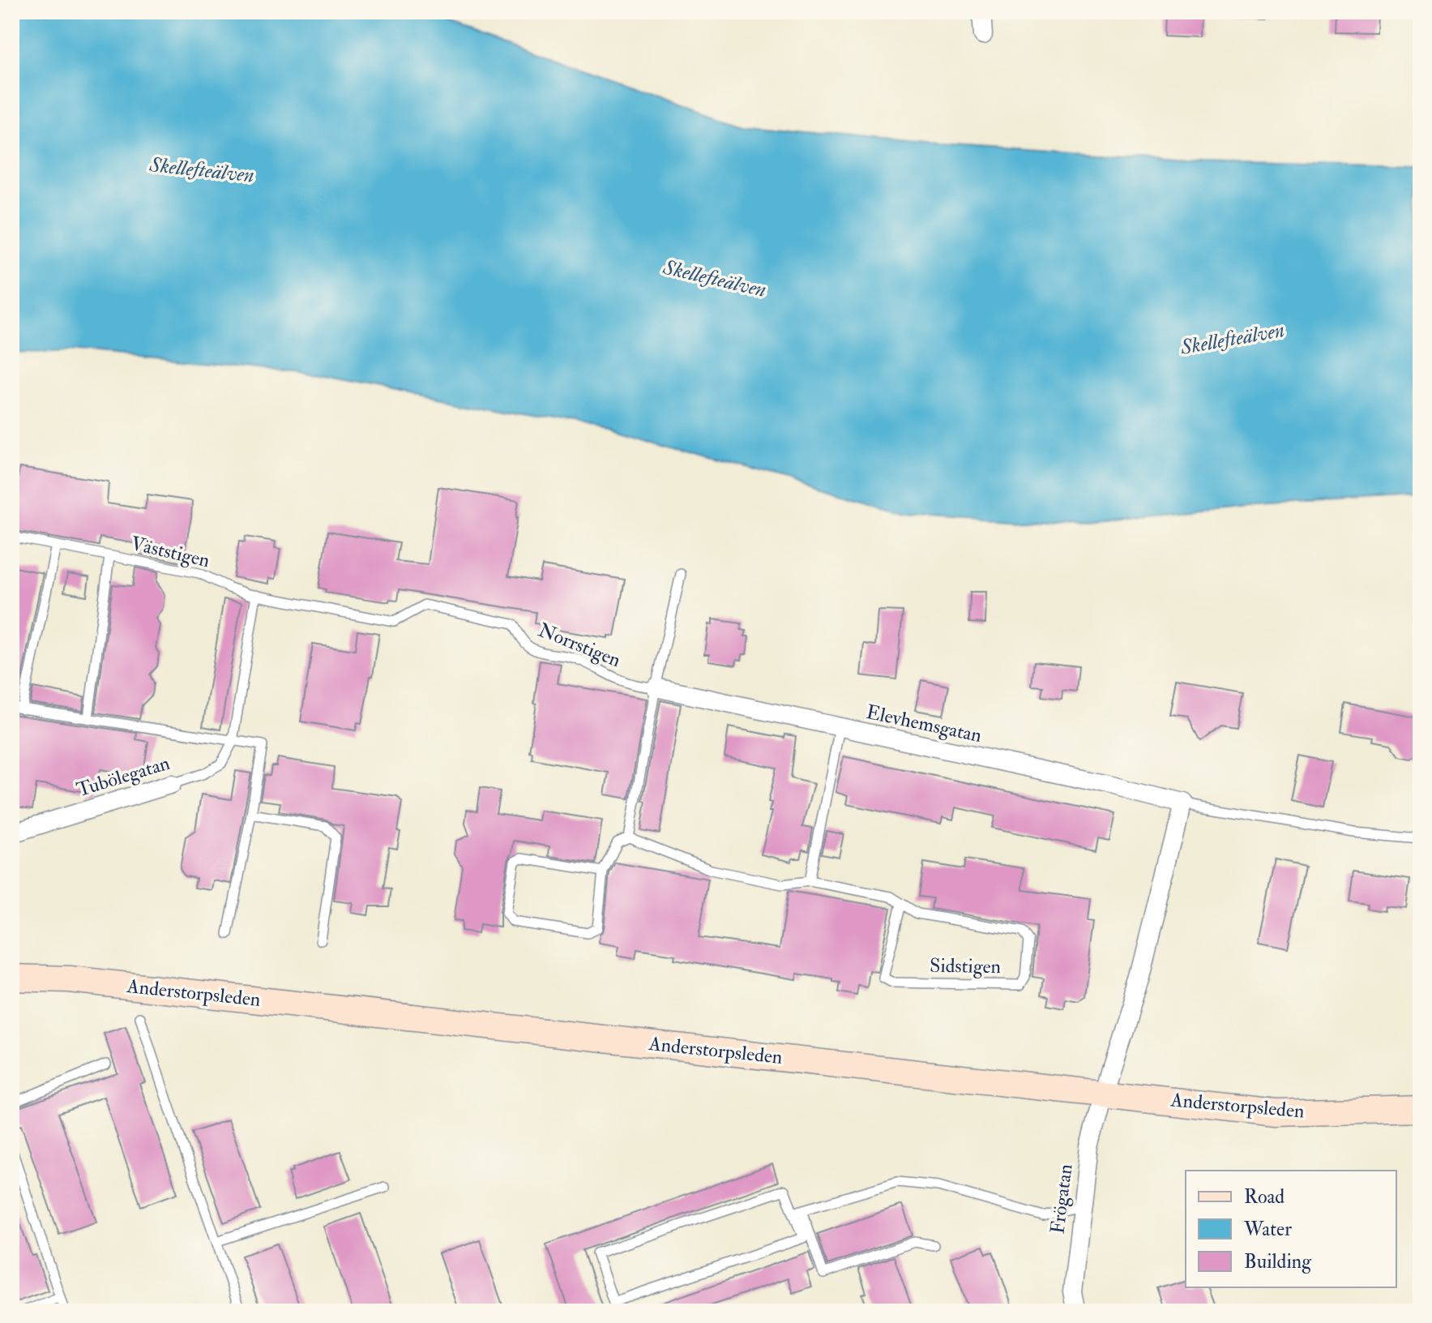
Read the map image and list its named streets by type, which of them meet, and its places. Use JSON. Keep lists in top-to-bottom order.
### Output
{
  "streets": {
    "main road": ["Anderstorpsleden"],
    "street": ["Elevhemsgatan", "Tubölegatan", "Frögatan"],
    "lane": ["Väststigen", "Norrstigen", "Sidstigen"]
  },
  "crossings": [
    ["Väststigen", "Norrstigen"],
    ["Norrstigen", "Elevhemsgatan"],
    ["Anderstorpsleden", "Frögatan"]
  ],
  "water": ["Skellefteälven"],
  "legend": ["Road", "Water", "Building"]
}
